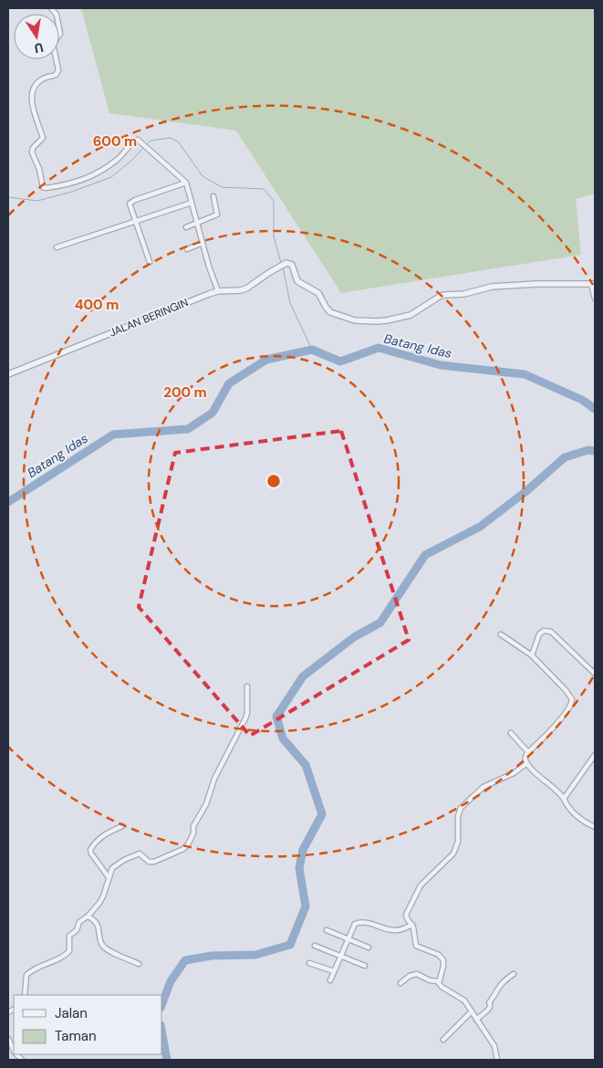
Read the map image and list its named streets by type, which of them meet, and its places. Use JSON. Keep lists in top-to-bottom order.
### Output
{
  "streets": {
    "street": ["JALAN BERINGIN"]
  },
  "water": ["Batang Idas"],
  "legend": ["Jalan", "Taman"],
  "north": "bottom",
  "rings": ["600 m", "400 m", "200 m"]
}
